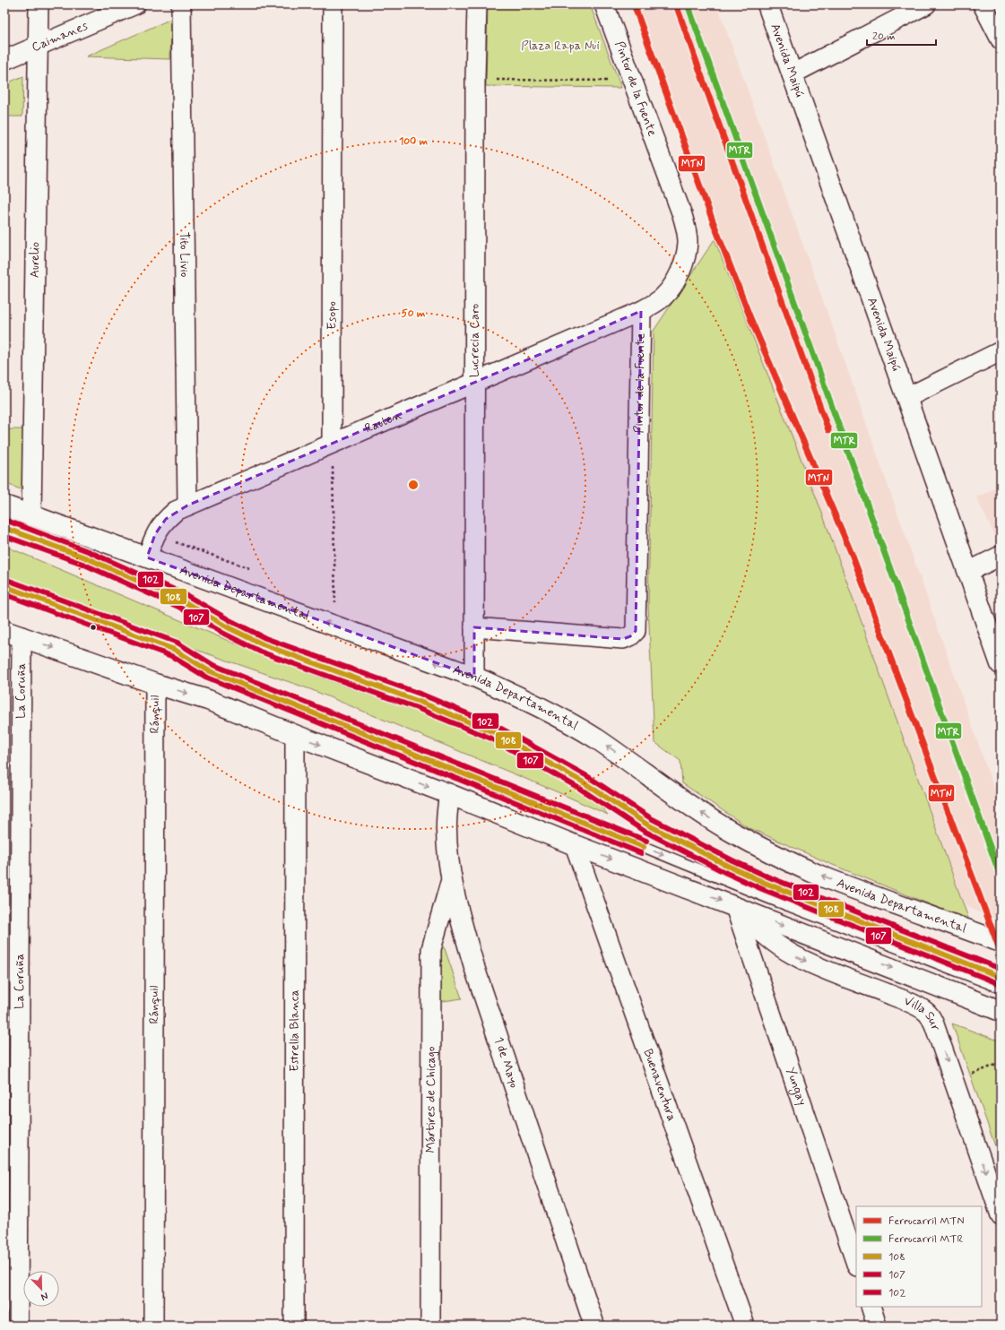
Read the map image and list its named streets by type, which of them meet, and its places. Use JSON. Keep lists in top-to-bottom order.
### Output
{
  "streets": {
    "main road": ["Avenida Maipú", "Avenida Departamental", "1 de Mayo"],
    "street": [
      "Caimanes",
      "Pintor de la Fuente",
      "Tito Livio",
      "Aurelio",
      "Esopo",
      "Lucrecia Caro",
      "Rauten",
      "La Coruña",
      "Ránquil",
      "Villa Sur",
      "Estrella Blanca",
      "Buenaventura",
      "Yungay",
      "Mártires de Chicago"
    ]
  },
  "crossings": [
    ["Caimanes", "Aurelio"],
    ["Pintor de la Fuente", "Lucrecia Caro"],
    ["Pintor de la Fuente", "Rauten"],
    ["Tito Livio", "Rauten"],
    ["Aurelio", "Avenida Departamental"],
    ["Esopo", "Rauten"],
    ["Lucrecia Caro", "Rauten"],
    ["Lucrecia Caro", "Avenida Departamental"],
    ["Rauten", "Avenida Departamental"],
    ["Villa Sur", "Yungay"],
    ["1 de Mayo", "Mártires de Chicago"]
  ],
  "one_way": ["Villa Sur"],
  "parks": ["Plaza Rapa Nui"],
  "lines": [
    "rail line MTN",
    "rail line MTR",
    "transit line 102",
    "transit line 108",
    "transit line 107"
  ],
  "legend": [
    "Ferrocarril MTN",
    "Ferrocarril MTR",
    "108",
    "107",
    "102"
  ],
  "scale_bar": "20 m",
  "north": "bottom right",
  "rings": ["100 m", "50 m"]
}
